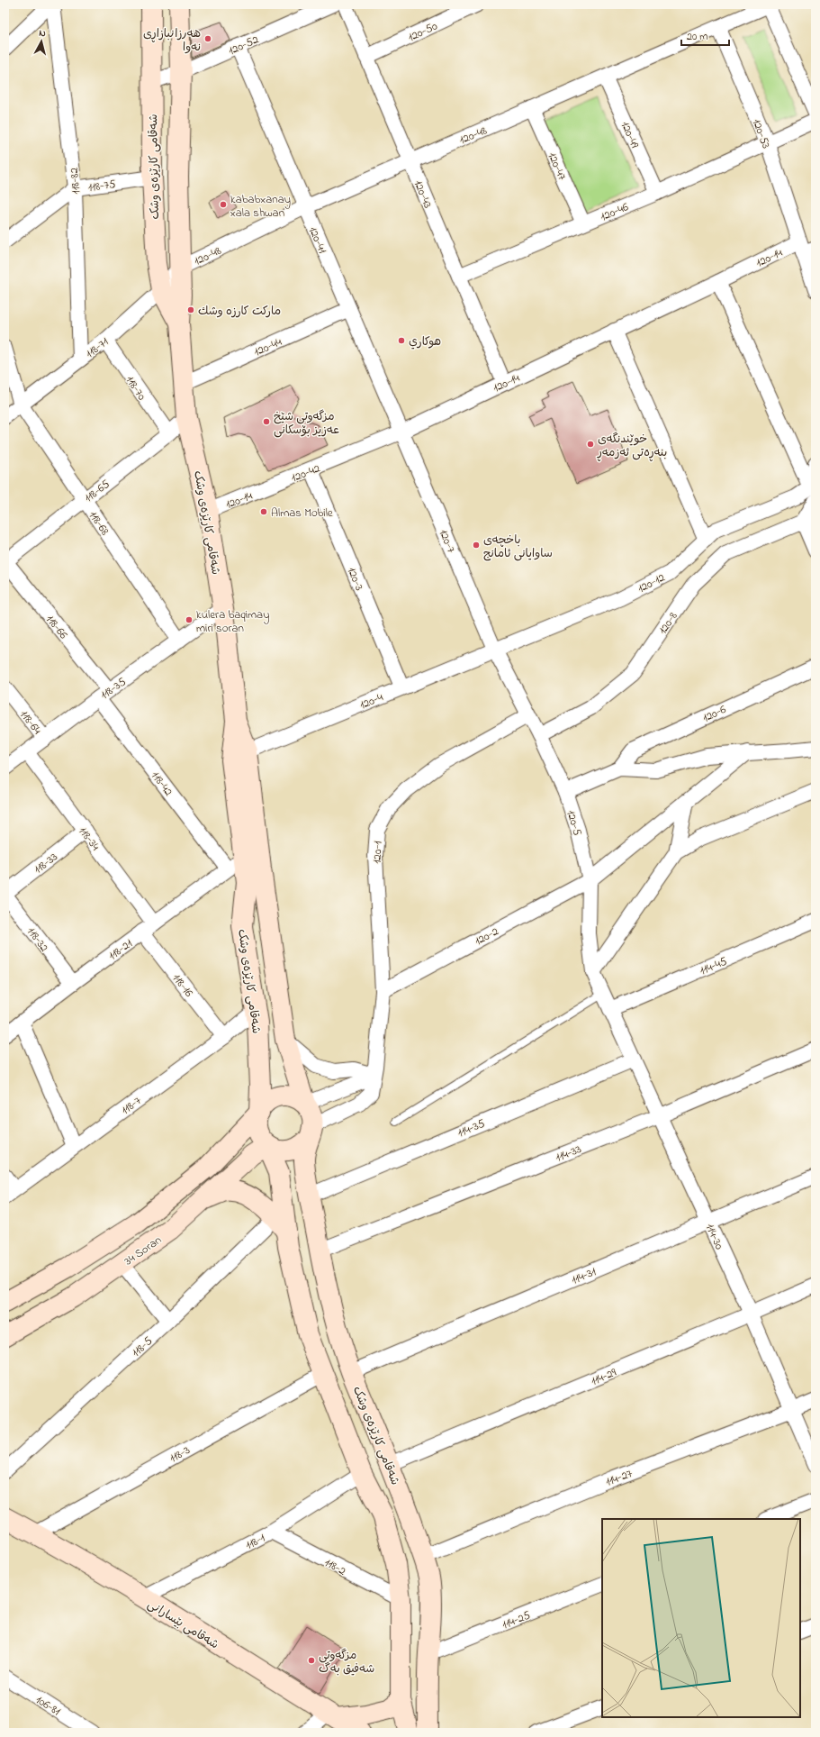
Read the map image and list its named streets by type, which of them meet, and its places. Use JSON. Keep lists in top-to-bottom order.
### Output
{
  "streets": {
    "main road": ["شەقامی کارێزەی وشک", "34 Soran", "شەقامی بێسارانی"],
    "street": [
      "120-50",
      "120-52",
      "120-53",
      "120-48",
      "120-49",
      "120-47",
      "118-82",
      "118-75",
      "120-43",
      "120-46",
      "120-41",
      "120-14",
      "120-44",
      "118-71",
      "118-70",
      "120-42",
      "118-65",
      "118-68",
      "120-7",
      "120-3",
      "120-12",
      "120-8",
      "118-66",
      "118-35",
      "120-4",
      "120-6",
      "118-64",
      "118-42",
      "120-5",
      "118-34",
      "120-1",
      "118-33",
      "120-2",
      "118-32",
      "118-21",
      "114-45",
      "118-16",
      "118-7",
      "114-35",
      "114-33",
      "114-30",
      "114-31",
      "118-5",
      "114-29",
      "118-3",
      "114-27",
      "118-1",
      "118-2",
      "114-25",
      "106-81"
    ]
  },
  "crossings": [
    ["120-50", "120-43"],
    ["120-52", "شەقامی کارێزەی وشک"],
    ["120-52", "120-41"],
    ["120-53", "120-48"],
    ["120-53", "120-46"],
    ["120-53", "120-14"],
    ["120-48", "120-49"],
    ["120-48", "120-47"],
    ["120-48", "شەقامی کارێزەی وشک"],
    ["120-48", "120-43"],
    ["120-48", "120-41"],
    ["120-48", "118-71"],
    ["120-49", "120-46"],
    ["120-47", "120-46"],
    ["شەقامی کارێزەی وشک", "118-75"],
    ["شەقامی کارێزەی وشک", "120-14"],
    ["شەقامی کارێزەی وشک", "120-44"],
    ["شەقامی کارێزەی وشک", "118-71"],
    ["شەقامی کارێزەی وشک", "120-42"],
    ["شەقامی کارێزەی وشک", "118-65"],
    ["شەقامی کارێزەی وشک", "118-35"],
    ["شەقامی کارێزەی وشک", "120-4"],
    ["شەقامی کارێزەی وشک", "120-1"],
    ["شەقامی کارێزەی وشک", "118-7"],
    ["شەقامی کارێزەی وشک", "114-35"],
    ["شەقامی کارێزەی وشک", "114-33"],
    ["شەقامی کارێزەی وشک", "34 Soran"],
    ["شەقامی کارێزەی وشک", "114-31"],
    ["شەقامی کارێزەی وشک", "114-29"],
    ["شەقامی کارێزەی وشک", "114-27"],
    ["شەقامی کارێزەی وشک", "114-25"],
    ["118-82", "118-75"],
    ["118-82", "118-71"],
    ["120-43", "120-46"],
    ["120-43", "120-14"],
    ["120-41", "120-14"],
    ["120-41", "120-44"],
    ["120-41", "120-42"],
    ["120-41", "120-7"],
    ["120-14", "120-42"],
    ["120-14", "120-7"],
    ["118-71", "118-70"],
    ["118-71", "118-68"],
    ["118-70", "118-65"],
    ["120-42", "120-7"],
    ["120-42", "120-3"],
    ["118-65", "118-68"],
    ["118-65", "118-66"],
    ["118-68", "118-35"],
    ["120-7", "120-12"],
    ["120-7", "120-4"],
    ["120-7", "120-5"],
    ["120-3", "120-4"],
    ["120-12", "120-4"],
    ["120-12", "120-5"],
    ["120-8", "120-5"],
    ["118-66", "118-35"],
    ["118-66", "118-42"],
    ["118-35", "118-64"],
    ["118-35", "118-42"],
    ["118-35", "118-34"],
    ["120-4", "120-5"],
    ["118-42", "118-21"],
    ["120-5", "120-1"],
    ["120-5", "120-2"],
    ["120-5", "114-45"],
    ["120-5", "114-30"],
    ["118-34", "118-33"],
    ["118-34", "118-21"],
    ["120-1", "120-2"],
    ["120-1", "34 Soran"],
    ["118-33", "118-32"],
    ["118-32", "118-21"],
    ["118-21", "118-16"],
    ["114-45", "114-30"],
    ["118-16", "118-7"],
    ["114-35", "114-30"],
    ["114-33", "114-30"],
    ["114-30", "114-31"],
    ["114-30", "114-29"],
    ["114-30", "114-27"],
    ["118-3", "شەقامی بێسارانی"],
    ["118-1", "118-2"],
    ["118-1", "شەقامی بێسارانی"]
  ],
  "places": [
    "هەرزانبازاڕی نەوا",
    "kababxanay xala shwan",
    "ماركت كارزه وشك",
    "هوكاري",
    "مزگەوتی شێخ عەزیز بۆسکانی",
    "خوێندنگەی بنەڕەتی ئەزمەڕ",
    "Almas Mobile",
    "باخچەی ساوایانی ئامانج",
    "kulera baqimay miri soran",
    "مزگەوتی شەفیق بەگ"
  ],
  "scale_bar": "20 m",
  "north": "top"
}
